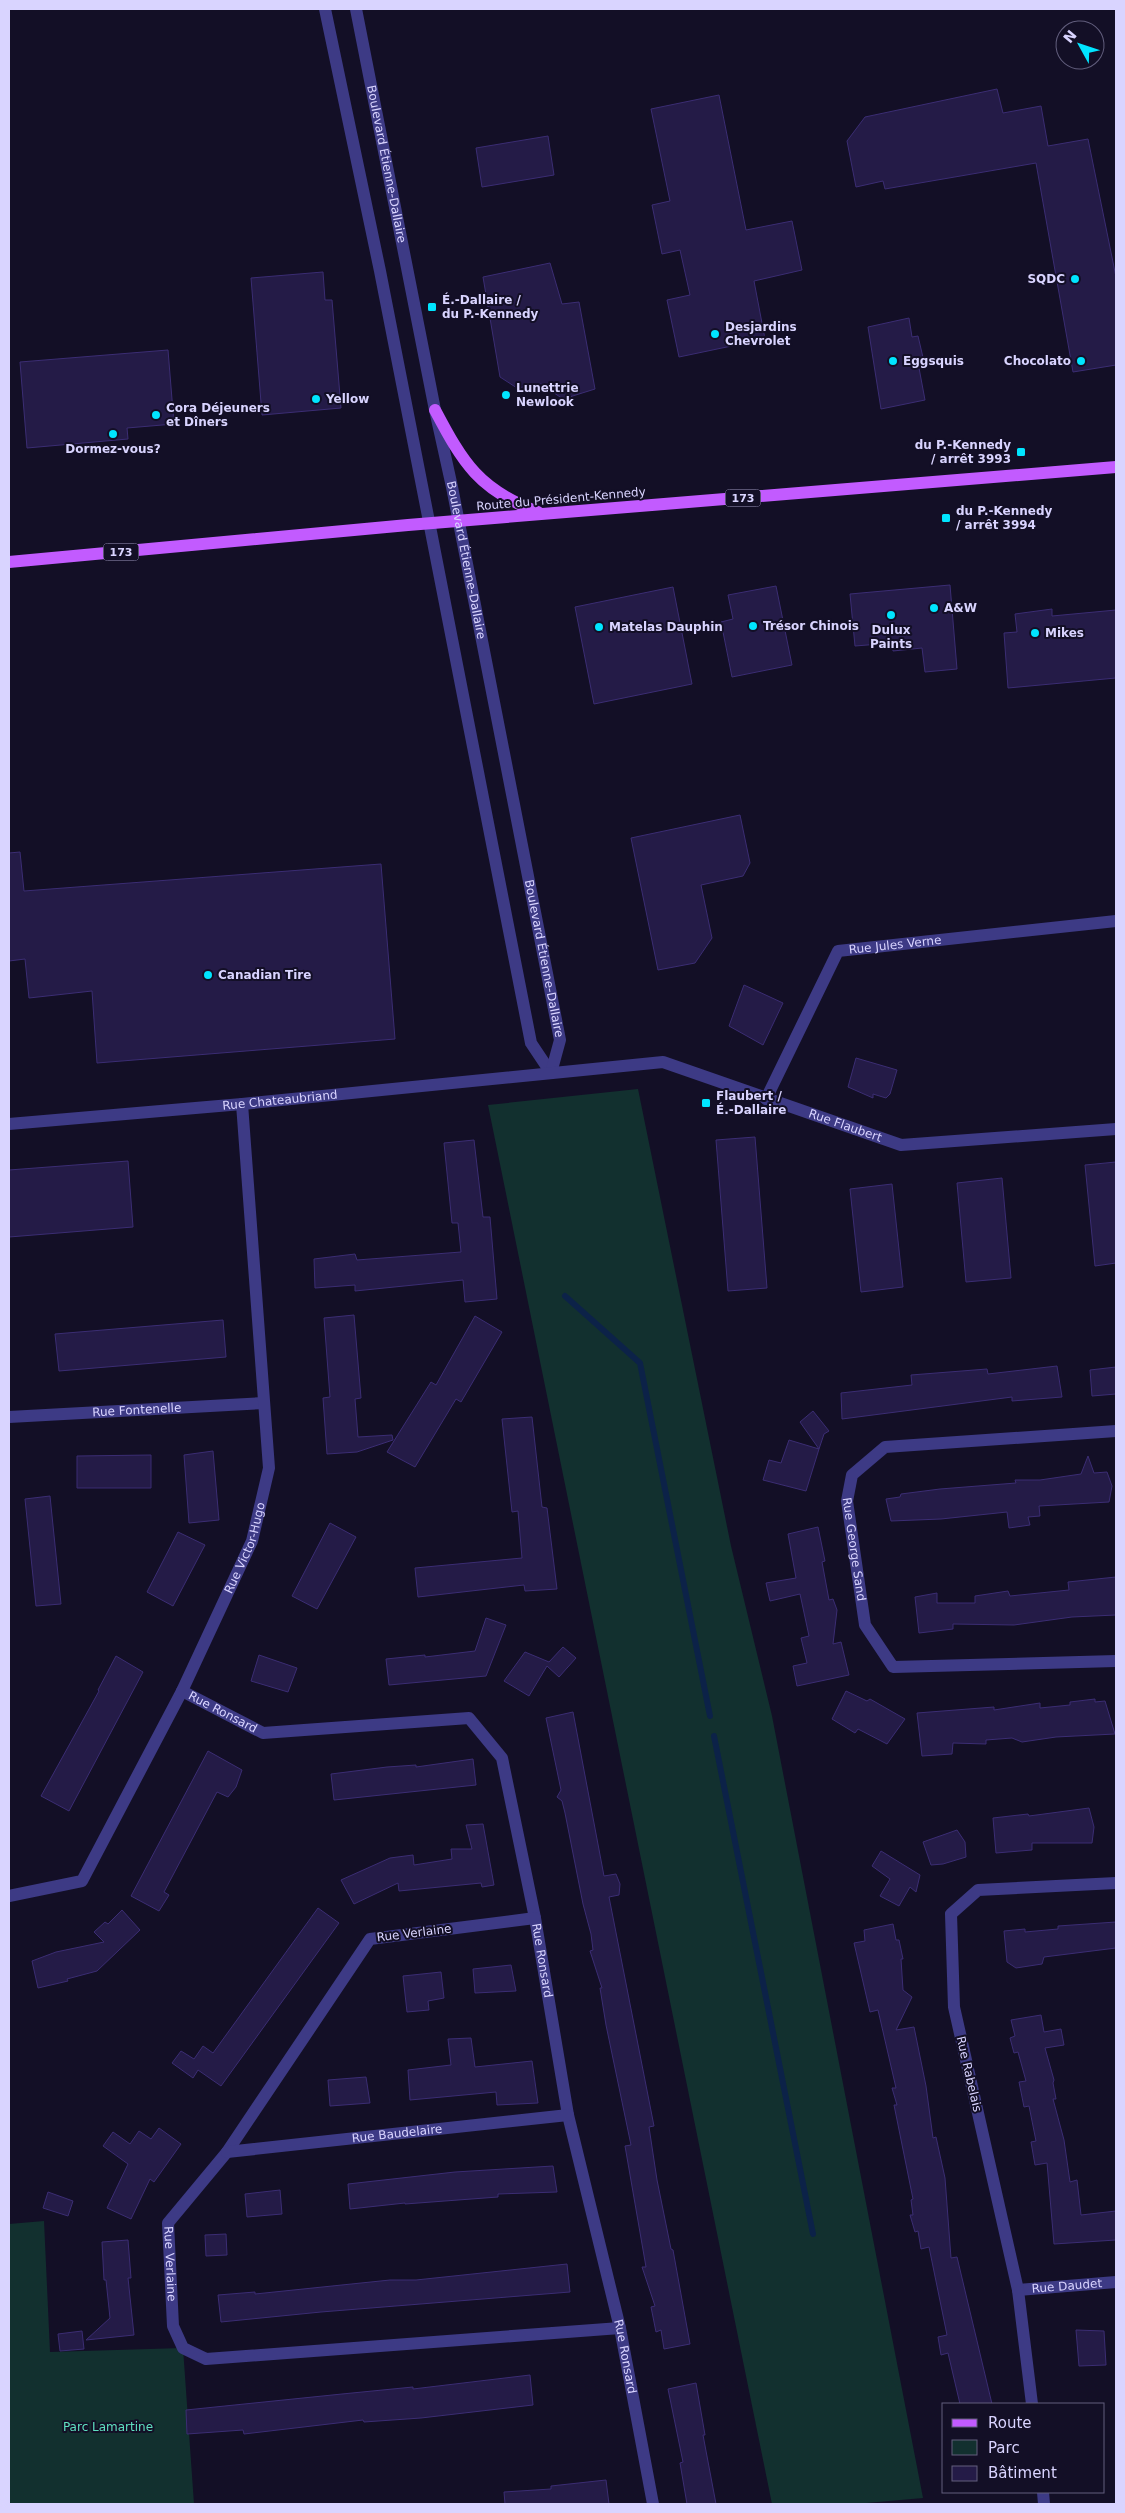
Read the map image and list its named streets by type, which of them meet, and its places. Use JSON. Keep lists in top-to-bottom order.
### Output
{
  "streets": {
    "main road": ["173", "Route du Président-Kennedy"],
    "street": [
      "Boulevard Étienne-Dallaire",
      "Rue Jules Verne",
      "Rue Chateaubriand",
      "Rue Flaubert",
      "Rue Fontenelle",
      "Rue Victor-Hugo",
      "Rue George Sand",
      "Rue Ronsard",
      "Rue Verlaine",
      "Rue Rabelais",
      "Rue Baudelaire",
      "Rue Daudet"
    ]
  },
  "crossings": [
    ["Boulevard Étienne-Dallaire", "Route du Président-Kennedy"],
    ["Boulevard Étienne-Dallaire", "Rue Chateaubriand"],
    ["Boulevard Étienne-Dallaire", "Rue Flaubert"],
    ["Rue Jules Verne", "Rue Flaubert"],
    ["Rue Chateaubriand", "Rue Flaubert"],
    ["Rue Chateaubriand", "Rue Victor-Hugo"],
    ["Rue Fontenelle", "Rue Victor-Hugo"],
    ["Rue Victor-Hugo", "Rue Ronsard"],
    ["Rue Ronsard", "Rue Verlaine"],
    ["Rue Ronsard", "Rue Baudelaire"],
    ["Rue Verlaine", "Rue Baudelaire"],
    ["Rue Rabelais", "Rue Daudet"]
  ],
  "parks": ["Parc Lamartine"],
  "places": {
    "other": [
      "SQDC",
      "Desjardins Chevrolet",
      "Eggsquis",
      "Chocolato",
      "Lunettrie Newlook",
      "Yellow",
      "Cora Déjeuners et Dîners",
      "Dormez-vous?",
      "A&W",
      "Dulux Paints",
      "Trésor Chinois",
      "Matelas Dauphin",
      "Mikes",
      "Canadian Tire"
    ],
    "transit": [
      "É.-Dallaire / du P.-Kennedy",
      "du P.-Kennedy / arrêt 3993",
      "du P.-Kennedy / arrêt 3994",
      "Flaubert / É.-Dallaire"
    ]
  },
  "legend": ["Route", "Parc", "Bâtiment"],
  "north": "top left"
}
